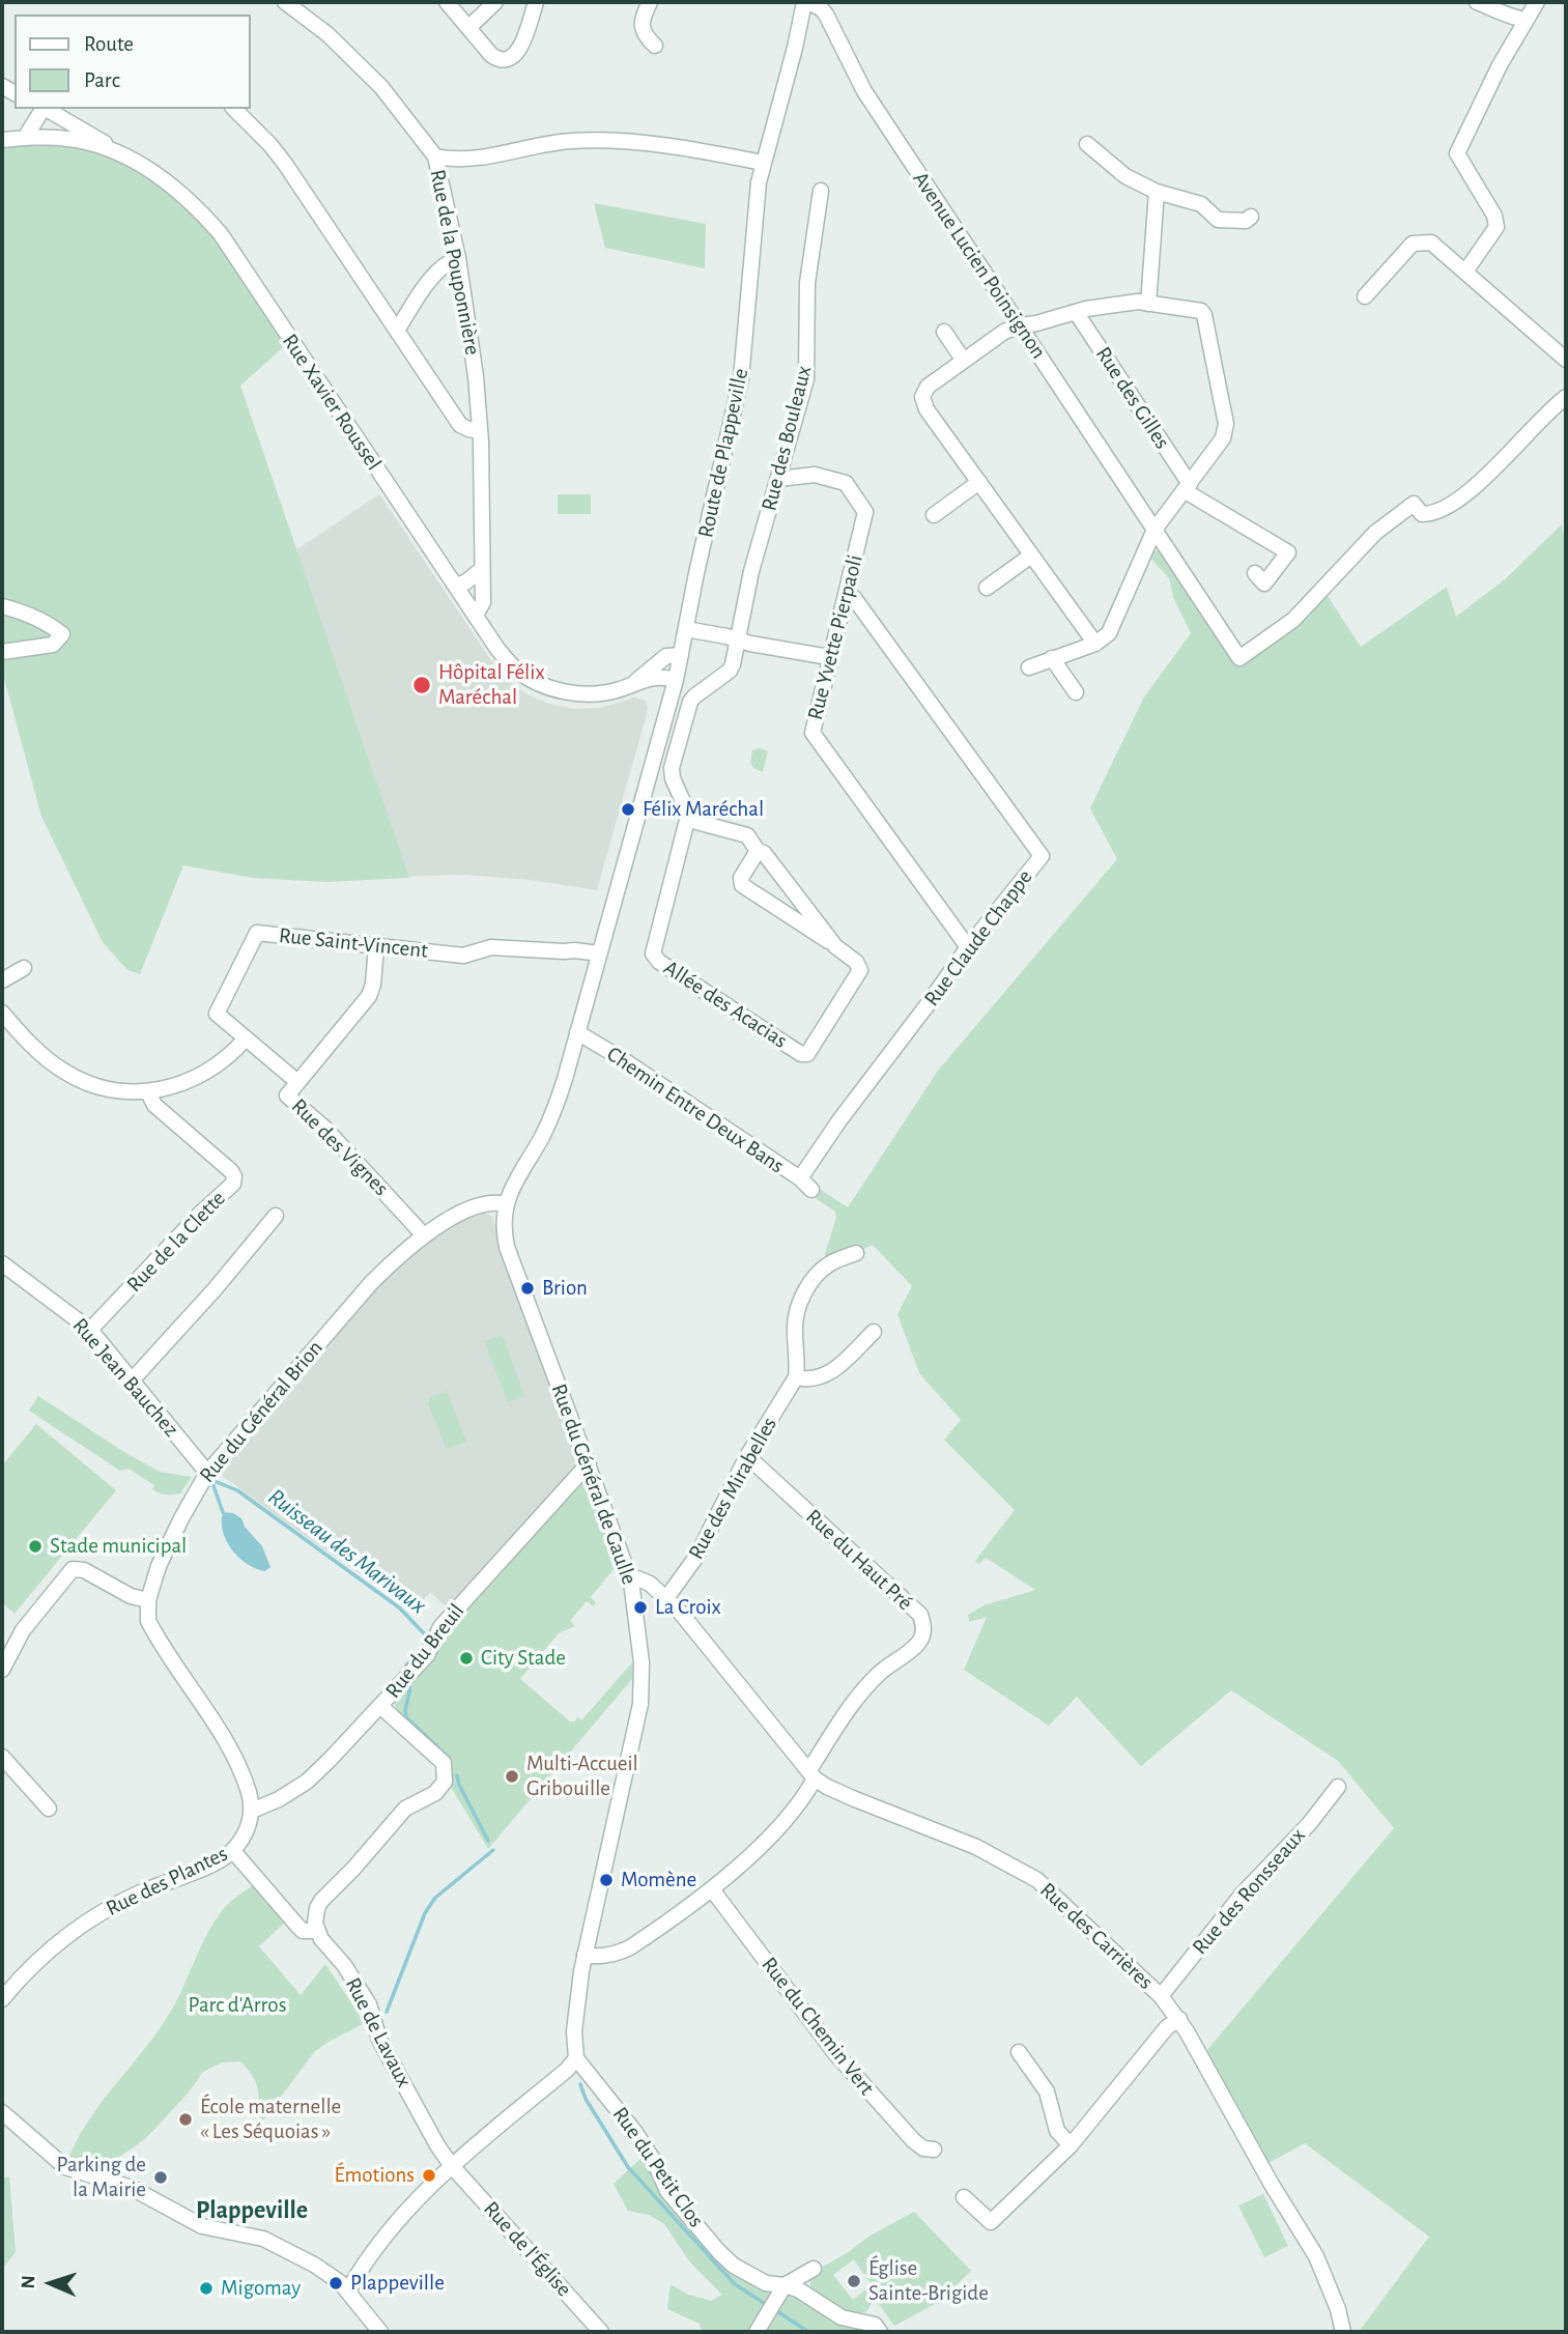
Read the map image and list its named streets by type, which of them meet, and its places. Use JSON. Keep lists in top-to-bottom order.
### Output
{
  "streets": {
    "street": [
      "Rue de la Pouponnière",
      "Avenue Lucien Poinsignon",
      "Rue des Gilles",
      "Rue Xavier Roussel",
      "Rue des Bouleaux",
      "Route de Plappeville",
      "Rue Yvette Pierpaoli",
      "Rue Claude Chappe",
      "Rue Saint-Vincent",
      "Allée des Acacias",
      "Chemin Entre Deux Bans",
      "Rue des Vignes",
      "Rue de la Clette",
      "Rue Jean Bauchez",
      "Rue du Général Brion",
      "Rue du Général de Gaulle",
      "Rue des Mirabelles",
      "Rue du Haut Pré",
      "Rue du Breuil",
      "Rue des Plantes",
      "Rue des Ronsseaux",
      "Rue des Carrières",
      "Rue du Chemin Vert",
      "Rue de Lavaux",
      "Rue du Petit Clos",
      "Rue de l'Église"
    ]
  },
  "crossings": [
    ["Rue de la Pouponnière", "Rue Xavier Roussel"],
    ["Rue de la Pouponnière", "Route de Plappeville"],
    ["Avenue Lucien Poinsignon", "Route de Plappeville"],
    ["Rue Xavier Roussel", "Route de Plappeville"],
    ["Rue des Bouleaux", "Rue Yvette Pierpaoli"],
    ["Route de Plappeville", "Rue du Général de Gaulle"],
    ["Rue Yvette Pierpaoli", "Rue Claude Chappe"],
    ["Rue Claude Chappe", "Chemin Entre Deux Bans"],
    ["Rue Saint-Vincent", "Rue des Vignes"],
    ["Rue Saint-Vincent", "Rue du Général de Gaulle"],
    ["Chemin Entre Deux Bans", "Rue du Général de Gaulle"],
    ["Rue des Vignes", "Rue du Général Brion"],
    ["Rue de la Clette", "Rue Jean Bauchez"],
    ["Rue Jean Bauchez", "Rue du Général Brion"],
    ["Rue du Général Brion", "Rue du Général de Gaulle"],
    ["Rue du Général de Gaulle", "Rue du Haut Pré"],
    ["Rue du Général de Gaulle", "Rue du Breuil"],
    ["Rue du Général de Gaulle", "Rue des Carrières"],
    ["Rue du Général de Gaulle", "Rue du Petit Clos"],
    ["Rue des Mirabelles", "Rue du Haut Pré"],
    ["Rue des Mirabelles", "Rue des Carrières"],
    ["Rue du Haut Pré", "Rue des Carrières"],
    ["Rue du Haut Pré", "Rue du Chemin Vert"],
    ["Rue du Breuil", "Rue de Lavaux"],
    ["Rue des Plantes", "Rue de Lavaux"],
    ["Rue des Ronsseaux", "Rue des Carrières"],
    ["Rue de Lavaux", "Rue de l'Église"]
  ],
  "districts": ["Plappeville"],
  "water": ["Ruisseau des Marivaux"],
  "parks": ["Parc d'Arros"],
  "places": [
    "Hôpital Félix Maréchal",
    "Félix Maréchal",
    "Brion",
    "Stade municipal",
    "La Croix",
    "City Stade",
    "Multi-Accueil Gribouille",
    "Momène",
    "École maternelle « Les Séquoias »",
    "Émotions",
    "Parking de la Mairie",
    "Église Sainte-Brigide",
    "Plappeville",
    "Migomay"
  ],
  "legend": ["Route", "Parc"],
  "north": "left"
}
